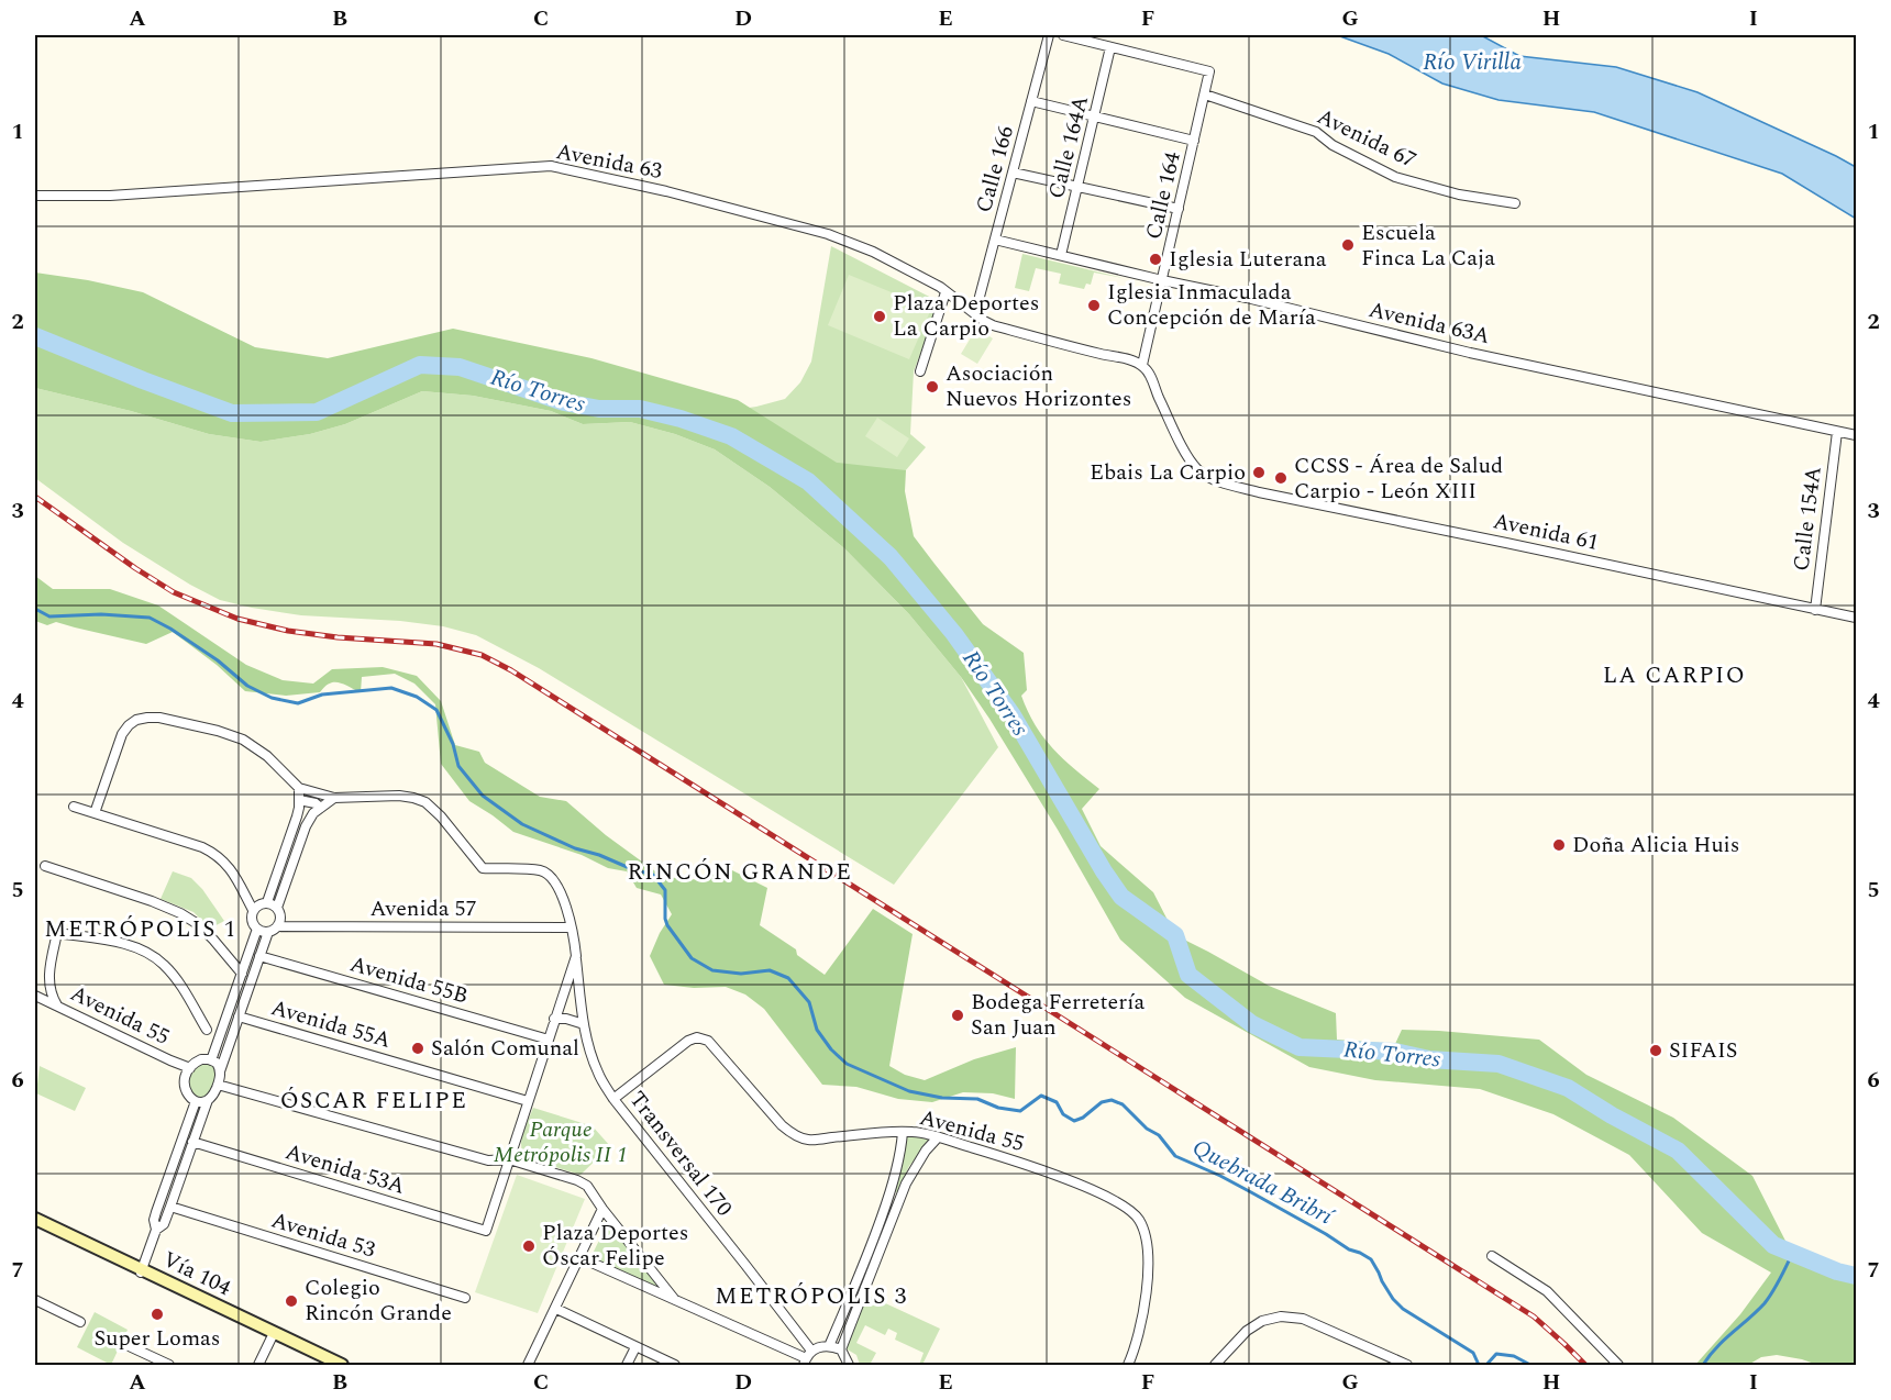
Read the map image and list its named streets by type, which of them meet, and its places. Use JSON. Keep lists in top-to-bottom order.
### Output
{
  "streets": {
    "main road": ["Vía 104"],
    "street": [
      "Avenida 67",
      "Calle 164A",
      "Avenida 63",
      "Calle 166",
      "Calle 164",
      "Avenida 63A",
      "Calle 154A",
      "Avenida 61",
      "Avenida 57",
      "Avenida 55B",
      "Avenida 55",
      "Avenida 55A",
      "Transversal 170",
      "Avenida 53A",
      "Avenida 53"
    ]
  },
  "crossings": [
    ["Avenida 67", "Calle 164"],
    ["Calle 164A", "Calle 164"],
    ["Calle 164A", "Avenida 63A"],
    ["Avenida 63", "Calle 166"],
    ["Avenida 63", "Calle 164"],
    ["Avenida 63", "Avenida 61"],
    ["Calle 166", "Avenida 63A"],
    ["Calle 164", "Avenida 63A"],
    ["Calle 164", "Avenida 61"],
    ["Avenida 63A", "Calle 154A"],
    ["Calle 154A", "Avenida 61"],
    ["Avenida 57", "Transversal 170"],
    ["Avenida 55", "Transversal 170"]
  ],
  "districts": [
    "LA CARPIO",
    "RINCÓN GRANDE",
    "METRÓPOLIS 1",
    "ÓSCAR FELIPE",
    "METRÓPOLIS 3"
  ],
  "water": ["Río Virilla", "Río Torres", "Quebrada Bribrí"],
  "parks": ["Parque Metrópolis II 1"],
  "places": [
    "Escuela Finca La Caja",
    "Iglesia Luterana",
    "Iglesia Inmaculada Concepción de María",
    "Plaza Deportes La Carpio",
    "Asociación Nuevos Horizontes",
    "Ebais La Carpio",
    "CCSS - Área de Salud Carpio - León XIII",
    "Doña Alicia Huis",
    "Bodega Ferretería San Juan",
    "Salón Comunal",
    "SIFAIS",
    "Plaza Deportes Óscar Felipe",
    "Colegio Rincón Grande",
    "Super Lomas"
  ],
  "grid": {
    "columns": [
      "A",
      "B",
      "C",
      "D",
      "E",
      "F",
      "G",
      "H",
      "I"
    ],
    "rows": [
      "1",
      "2",
      "3",
      "4",
      "5",
      "6",
      "7"
    ]
  }
}
